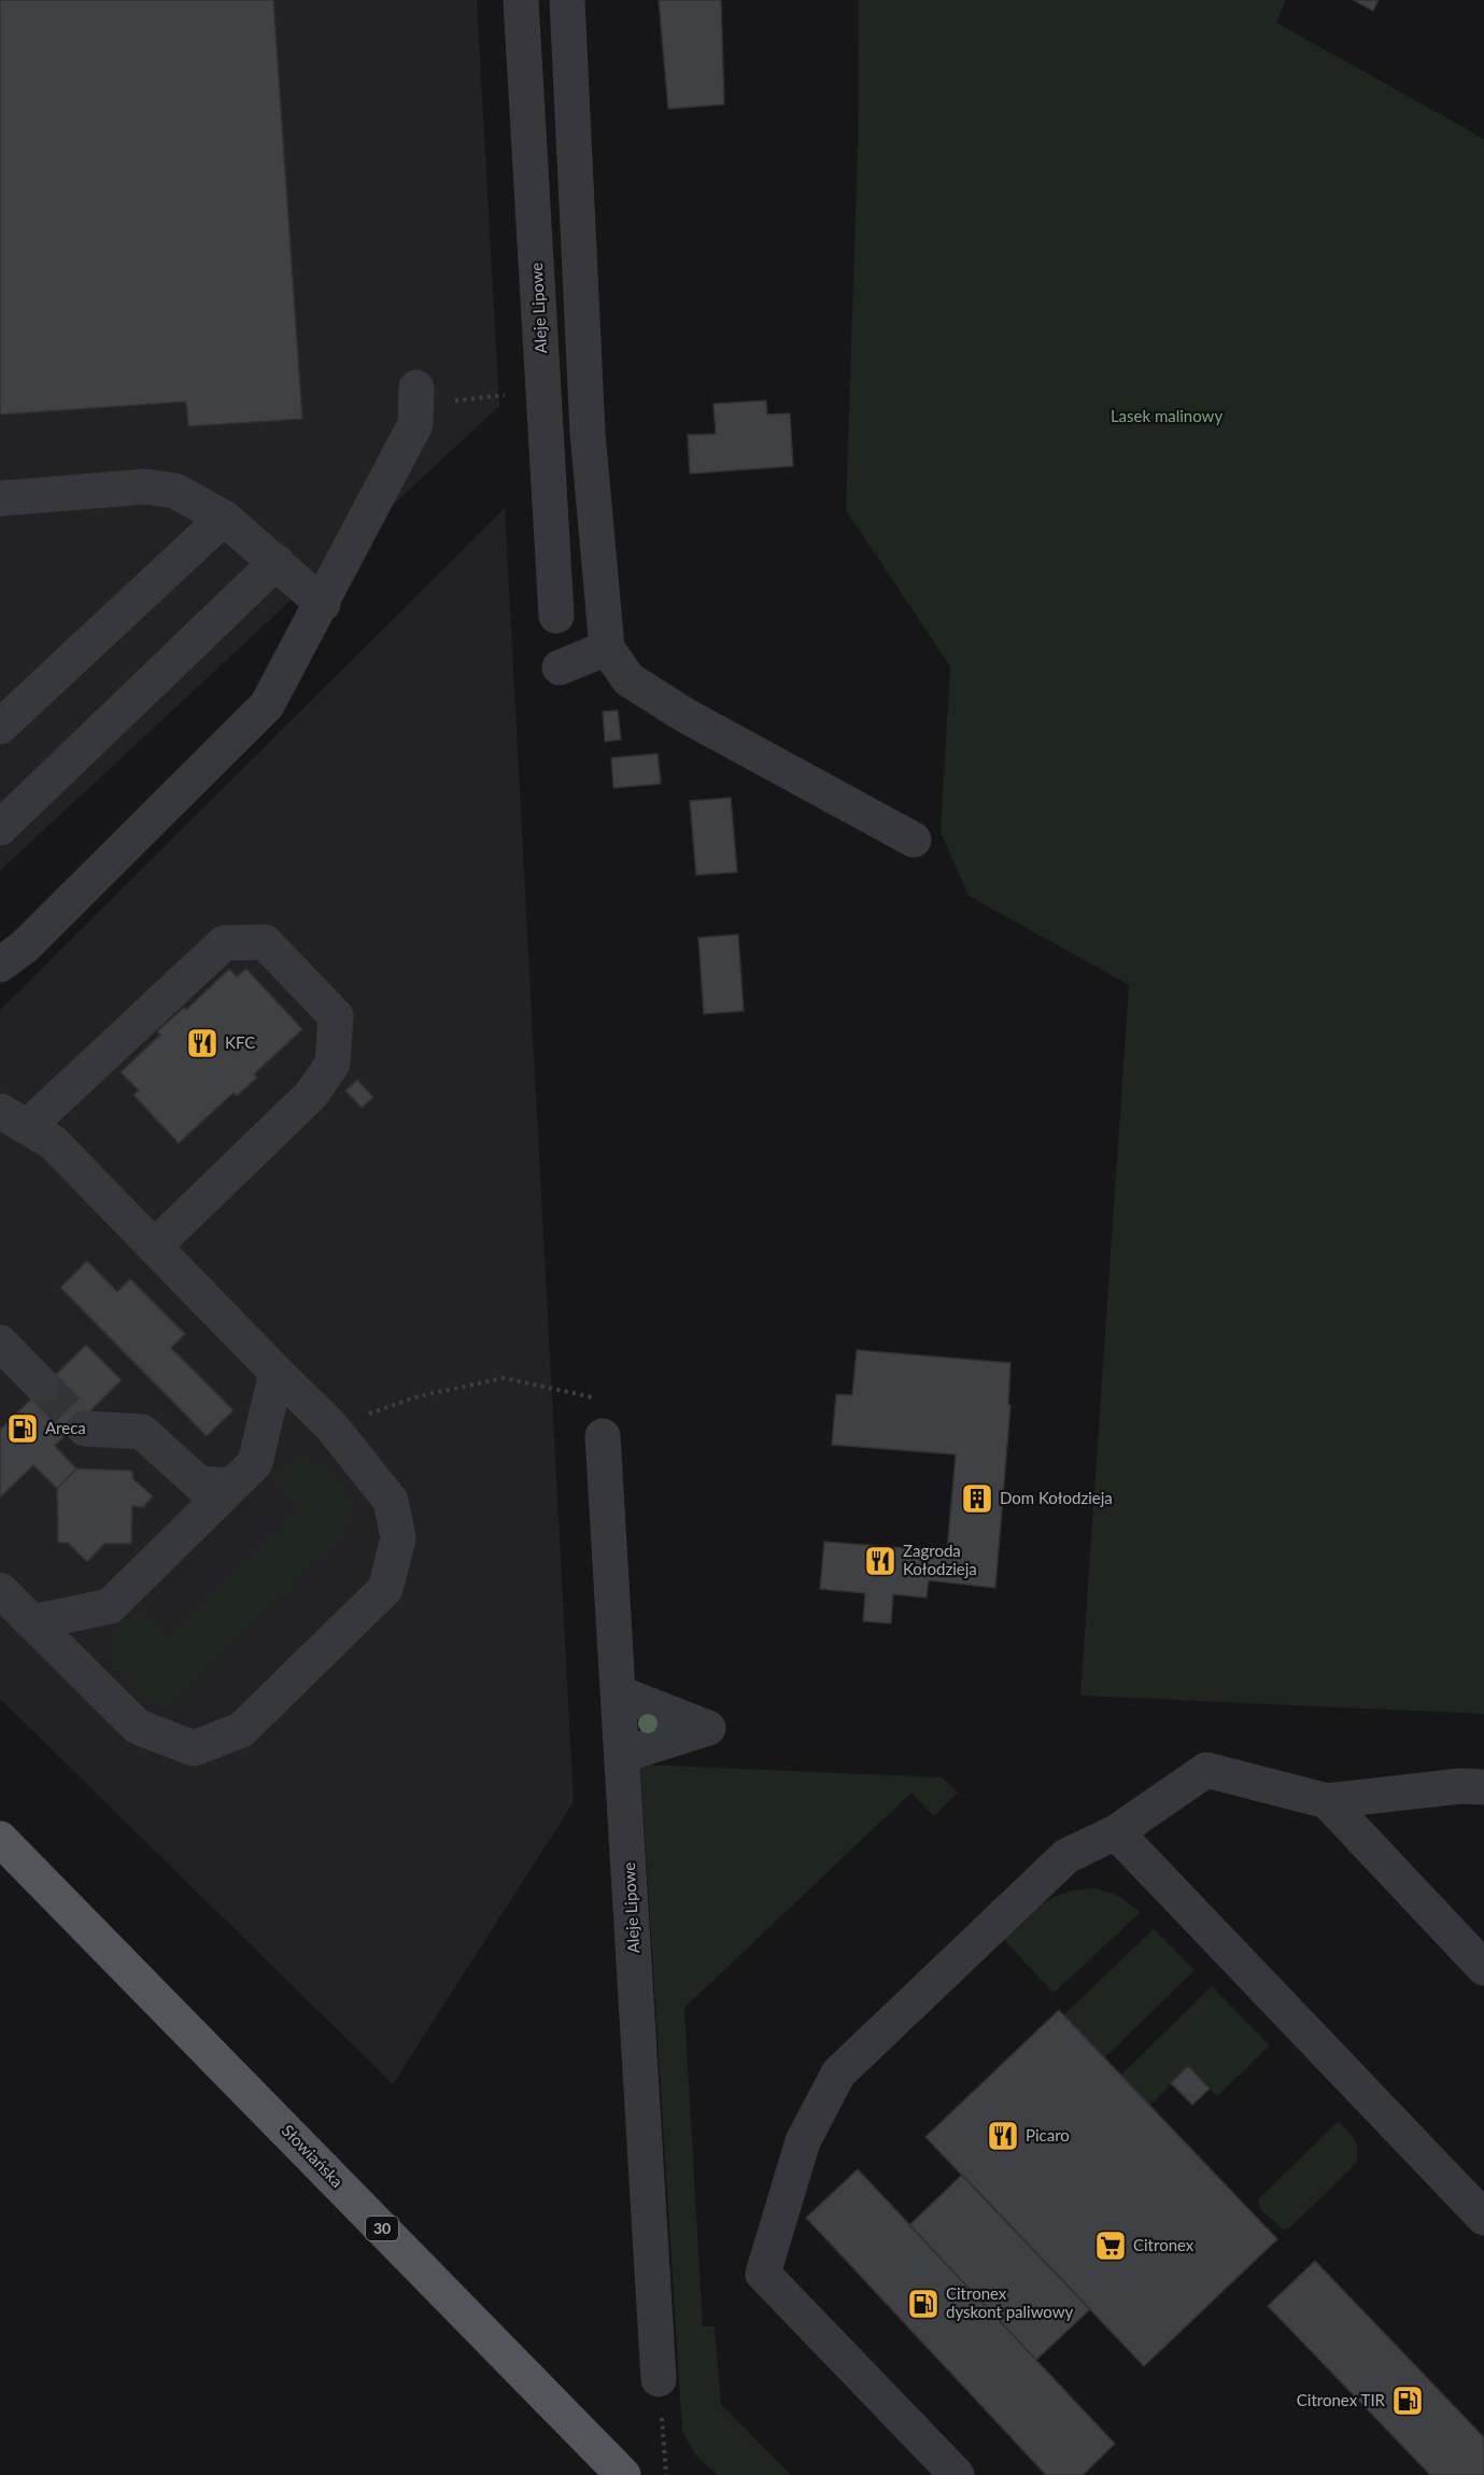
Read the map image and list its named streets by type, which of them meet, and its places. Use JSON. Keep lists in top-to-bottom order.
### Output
{
  "streets": {
    "main road": ["Słowiańska", "30"],
    "street": ["Aleje Lipowe"]
  },
  "parks": ["Lasek malinowy"],
  "places": {
    "restaurant": ["KFC", "Zagroda Kołodzieja", "Picaro"],
    "fuel station": ["Areca", "Citronex dyskont paliwowy", "Citronex TIR"],
    "building": ["Dom Kołodzieja"],
    "supermarket": ["Citronex"]
  }
}
